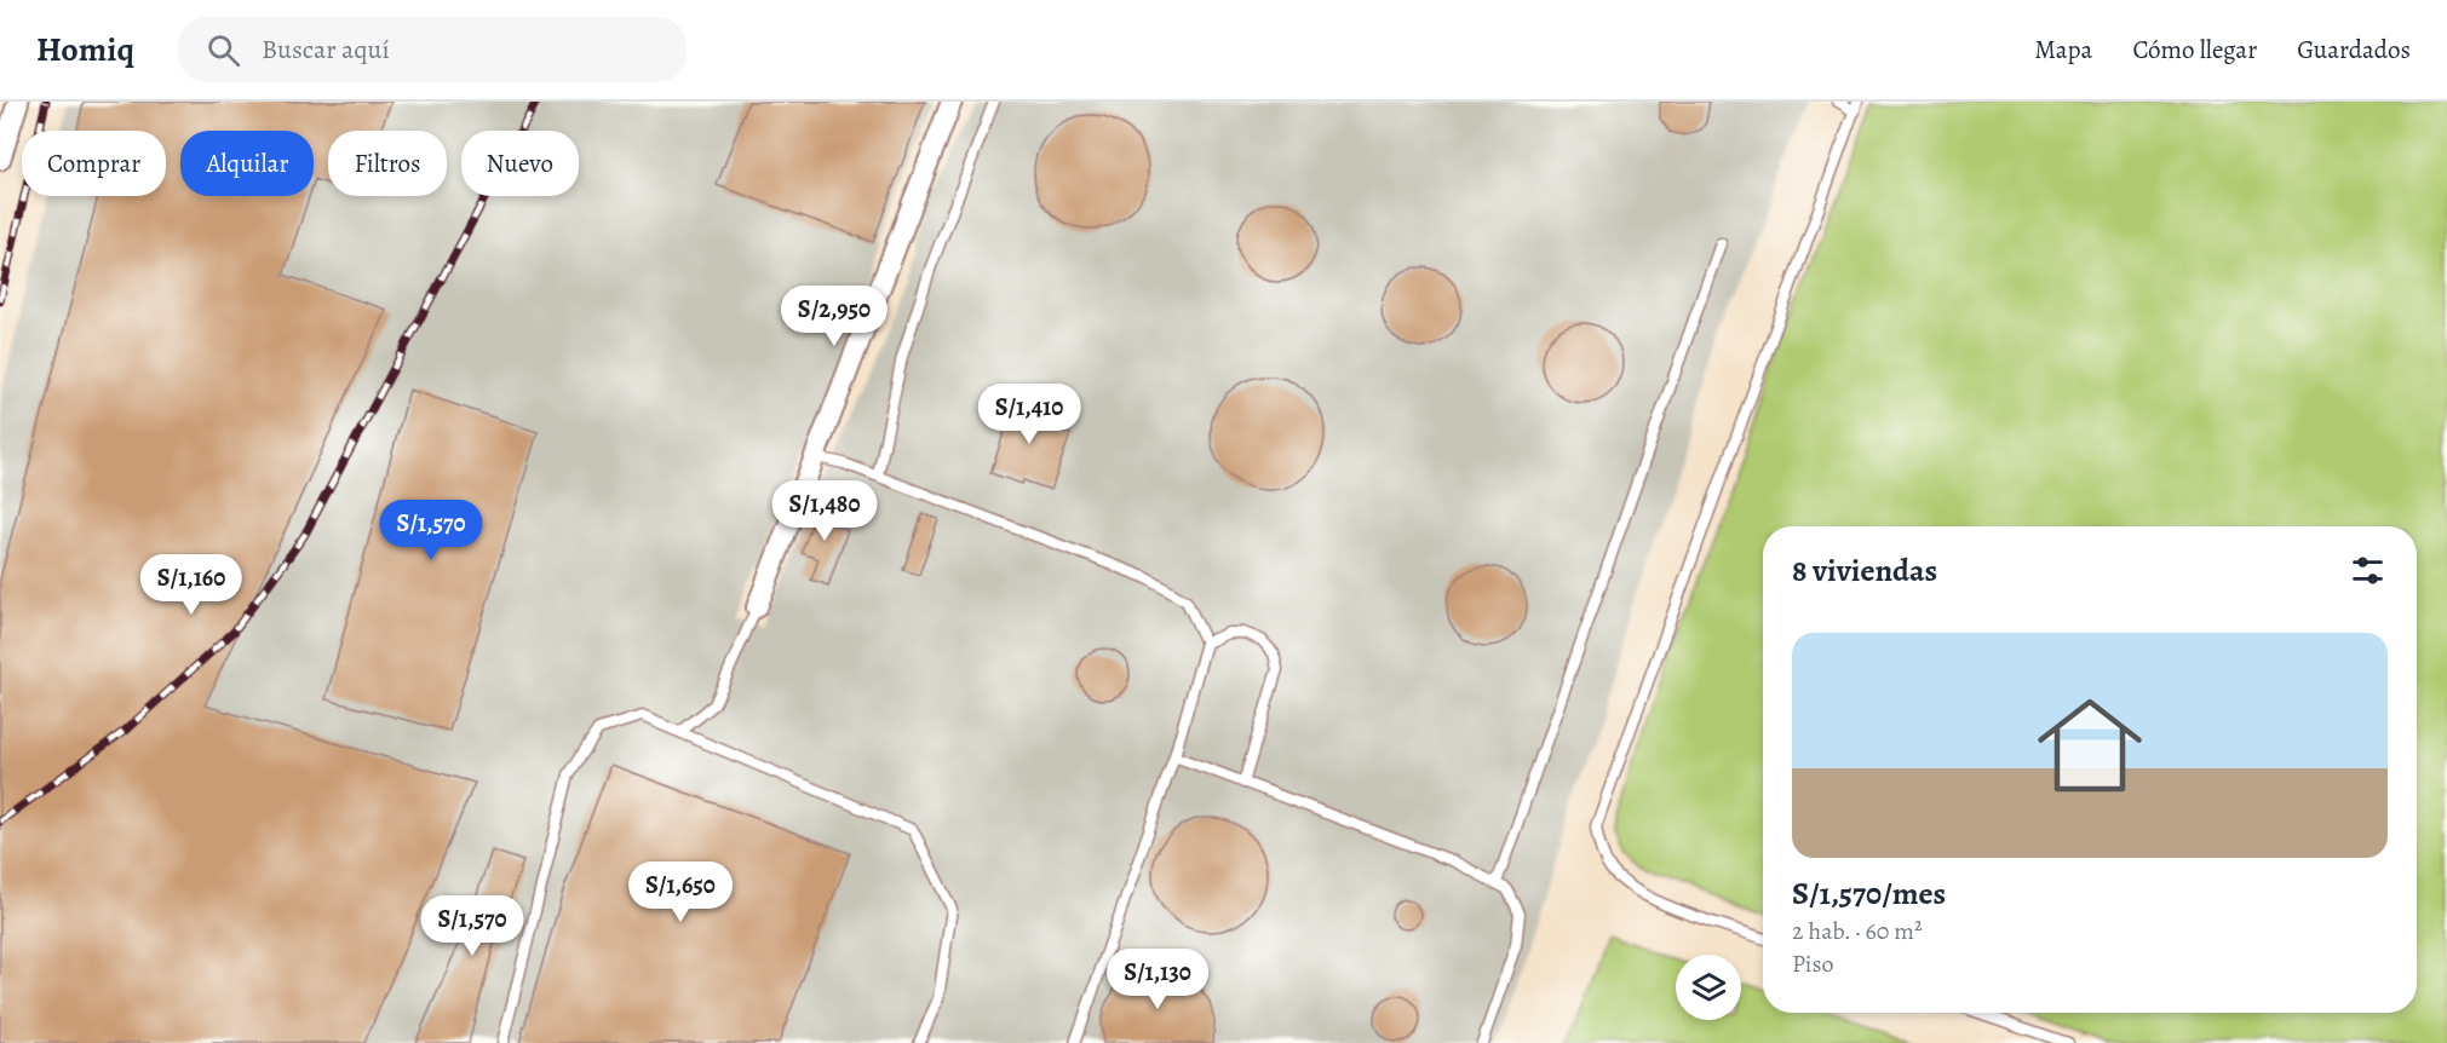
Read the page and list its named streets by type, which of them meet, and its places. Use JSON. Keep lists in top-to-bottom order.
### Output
{
  "page": {
    "header": "Homiq",
    "search": "Buscar aquí",
    "nav": ["Mapa", "Cómo llegar", "Guardados"],
    "chip": [
      "Comprar",
      "Alquilar",
      "Filtros",
      "Nuevo"
    ],
    "price": [
      "S/2,950",
      "S/1,410",
      "S/1,480",
      "S/1,570",
      "S/1,160",
      "S/1,650",
      "S/1,570",
      "S/1,130"
    ],
    "heading": "8 viviendas",
    "list": [
      {
        "name": "S/1,570/mes",
        "note": "2 hab. · 60 m² · Piso"
      }
    ]
  }
}
